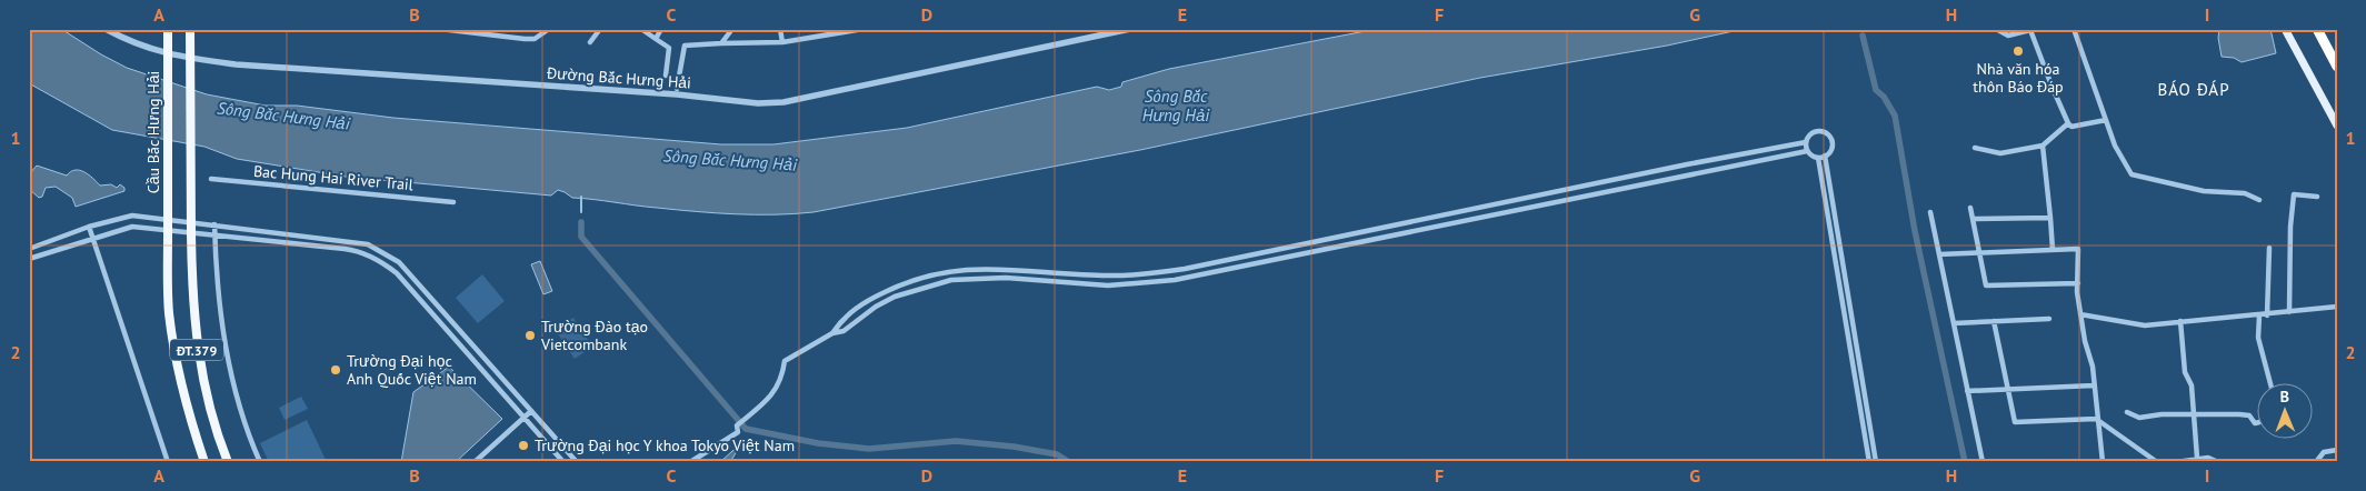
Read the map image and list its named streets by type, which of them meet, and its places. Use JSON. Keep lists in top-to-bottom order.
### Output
{
  "streets": {
    "highway": ["Cầu Bắc Hưng Hải", "ĐT.379"],
    "street": ["Đường Bắc Hưng Hải", "Bac Hung Hai River Trail"]
  },
  "districts": ["BÁO ĐÁP"],
  "water": ["Sông Bắc Hưng Hải"],
  "places": [
    "Nhà văn hóa thôn Báo Đáp",
    "Trường Đào tạo Vietcombank",
    "Trường Đại học Anh Quốc Việt Nam",
    "Trường Đại học Y khoa Tokyo Việt Nam"
  ],
  "north": "top",
  "grid": {
    "columns": [
      "A",
      "B",
      "C",
      "D",
      "E",
      "F",
      "G",
      "H",
      "I"
    ],
    "rows": ["1", "2"]
  }
}
